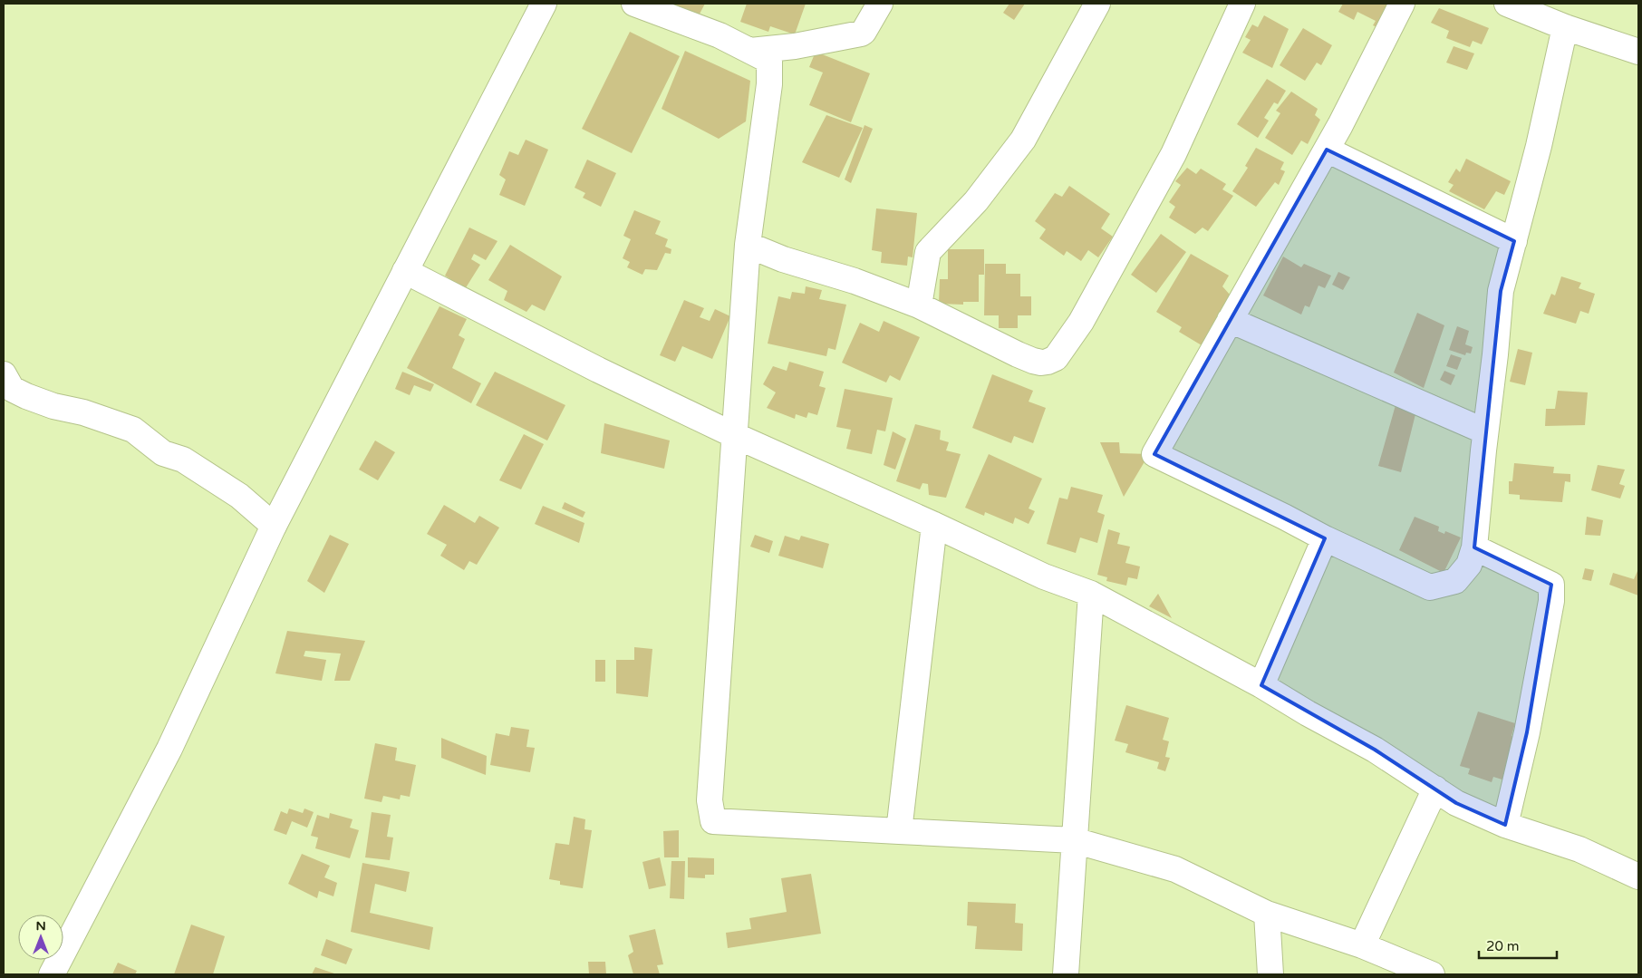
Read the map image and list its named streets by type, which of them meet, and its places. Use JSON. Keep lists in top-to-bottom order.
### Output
{
  "scale_bar": "20 m",
  "north": "top"
}
